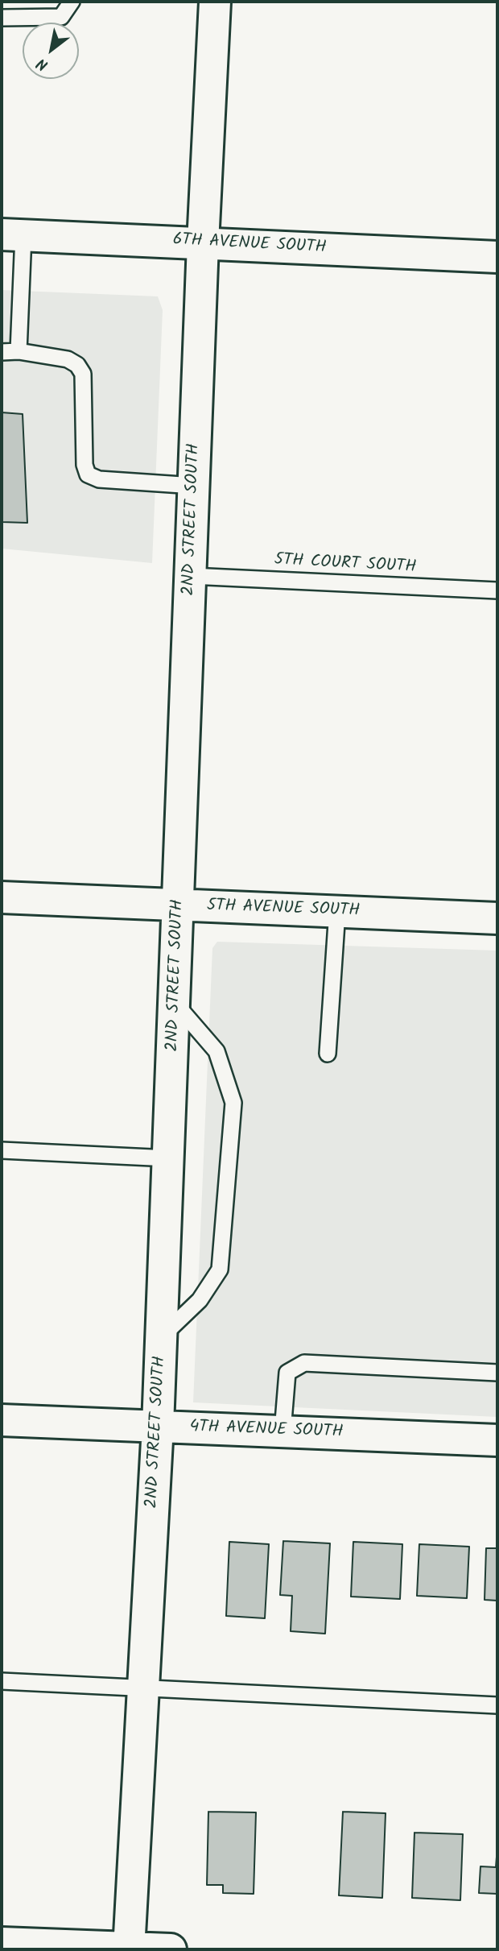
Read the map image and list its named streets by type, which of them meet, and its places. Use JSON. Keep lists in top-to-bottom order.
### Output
{
  "streets": {
    "street": [
      "6TH AVENUE SOUTH",
      "2ND STREET SOUTH",
      "5TH AVENUE SOUTH",
      "4TH AVENUE SOUTH"
    ],
    "lane": ["5TH COURT SOUTH"]
  },
  "crossings": [
    ["6TH AVENUE SOUTH", "2ND STREET SOUTH"],
    ["2ND STREET SOUTH", "5TH COURT SOUTH"],
    ["2ND STREET SOUTH", "5TH AVENUE SOUTH"],
    ["2ND STREET SOUTH", "4TH AVENUE SOUTH"]
  ],
  "north": "bottom left"
}
